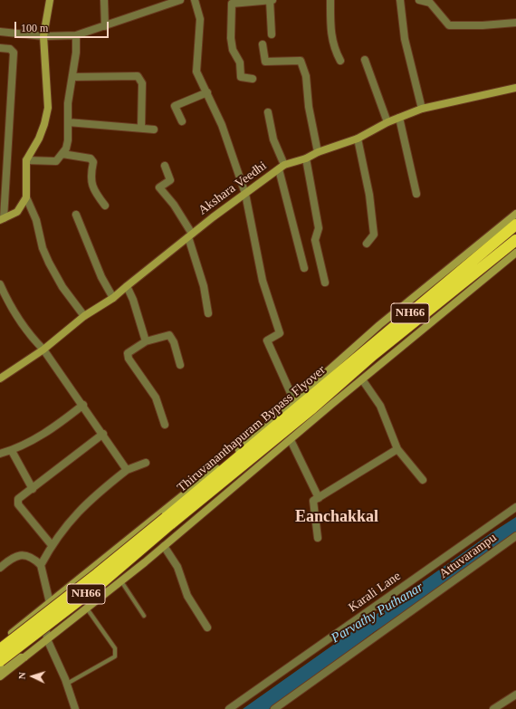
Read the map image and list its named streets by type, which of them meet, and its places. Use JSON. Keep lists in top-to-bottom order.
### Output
{
  "streets": {
    "highway": ["NH66", "Thiruvananthapuram Bypass Flyover"],
    "street": ["Akshara Veedhi", "Attuvarampu", "Karali Lane"]
  },
  "districts": ["Eanchakkal"],
  "water": ["Parvathy Puthanar"],
  "scale_bar": "100 m",
  "north": "left"
}
